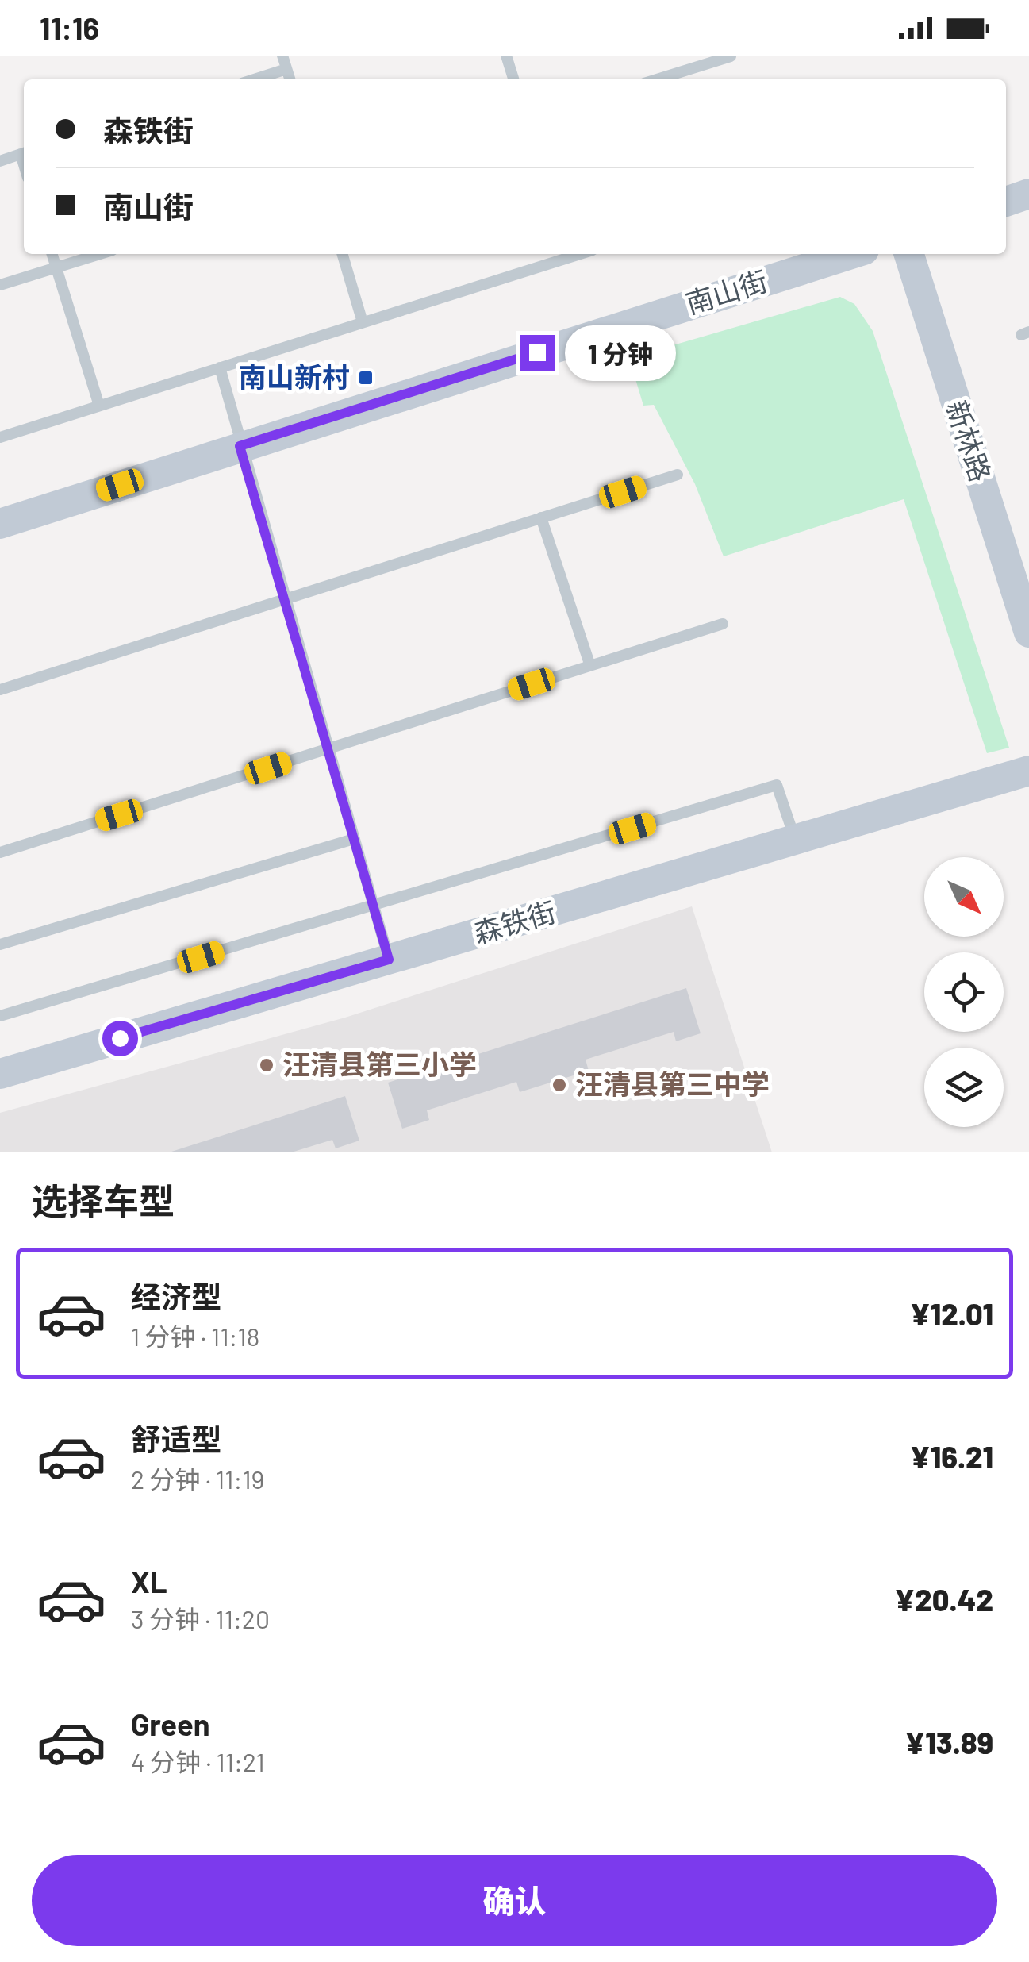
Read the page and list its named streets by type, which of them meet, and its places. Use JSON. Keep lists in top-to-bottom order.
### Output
{
  "streets": {
    "main road": ["南山街", "新林路", "森铁街"]
  },
  "places": {
    "transit": ["南山新村"],
    "other": ["汪清县第三小学", "汪清县第三中学"]
  },
  "north": "bottom right",
  "page": {
    "status": "11:16",
    "banner": ["森铁街", "南山街"],
    "bubble": "1 分钟",
    "heading": "选择车型",
    "list": [
      {
        "name": "经济型",
        "note": "1 分钟 · 11:18",
        "value": "¥12.01"
      },
      {
        "name": "舒适型",
        "note": "2 分钟 · 11:19",
        "value": "¥16.21"
      },
      {
        "name": "XL",
        "note": "3 分钟 · 11:20",
        "value": "¥20.42"
      },
      {
        "name": "Green",
        "note": "4 分钟 · 11:21",
        "value": "¥13.89"
      }
    ],
    "buttons": "确认"
  }
}
